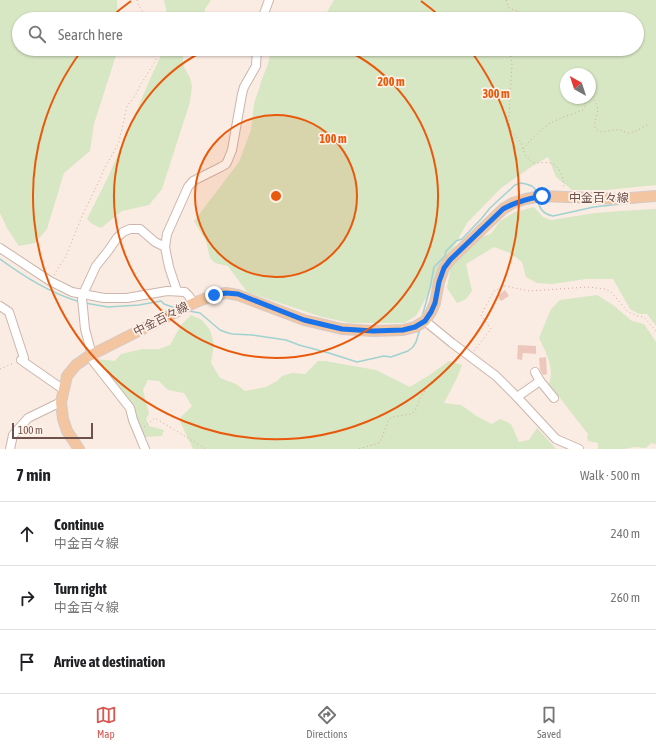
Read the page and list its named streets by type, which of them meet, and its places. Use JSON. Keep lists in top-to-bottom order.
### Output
{
  "streets": {
    "main road": ["中金百々線"]
  },
  "scale_bar": "100 m",
  "north": "top left",
  "page": {
    "search": "Search here",
    "scale": "100 m",
    "heading": ["7 min", "Walk · 500 m"],
    "list": [
      ["Continue", "中金百々線", "240 m"],
      ["Turn right", "中金百々線", "260 m"],
      "Arrive at destination"
    ],
    "nav": ["Map", "Directions", "Saved"]
  },
  "rings": ["200 m", "300 m", "100 m"]
}
